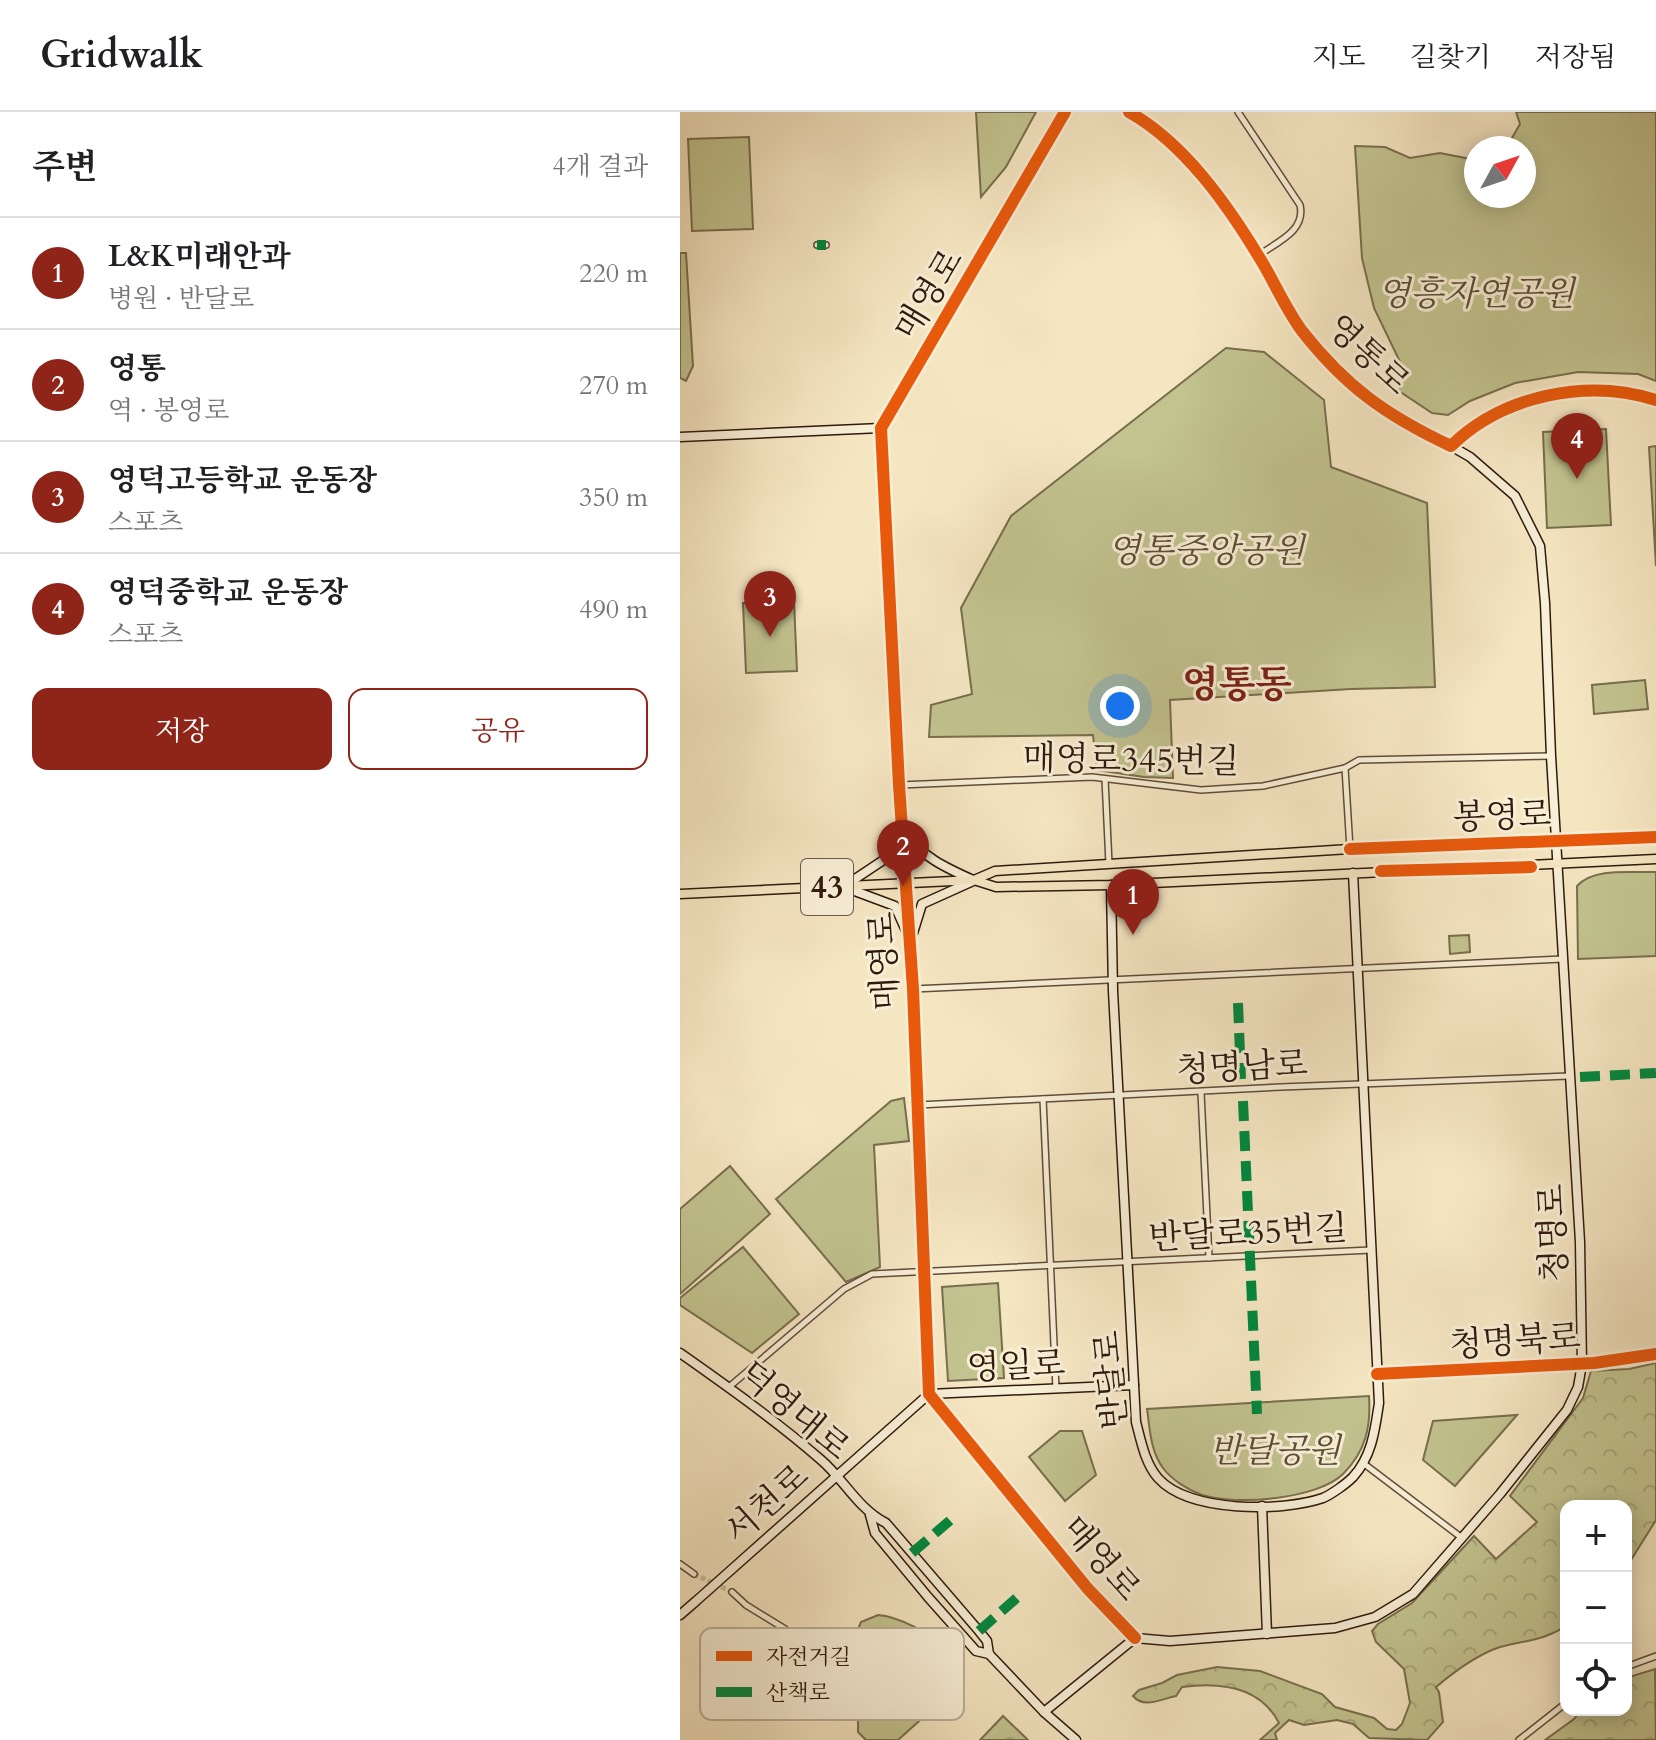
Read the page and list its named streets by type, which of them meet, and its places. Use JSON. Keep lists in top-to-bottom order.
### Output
{
  "streets": {
    "main road": ["봉영로", "43"],
    "street": [
      "매영로",
      "영통로",
      "매영로345번길",
      "청명남로",
      "반달로35번길",
      "청명로",
      "청명북로",
      "영일로",
      "반달로",
      "덕영대로",
      "서천로"
    ]
  },
  "crossings": [
    ["매영로", "매영로345번길"],
    ["매영로", "봉영로"],
    ["매영로", "청명남로"],
    ["매영로", "반달로35번길"],
    ["매영로", "청명로"],
    ["매영로", "영일로"],
    ["영통로", "청명로"],
    ["매영로345번길", "청명로"],
    ["봉영로", "청명로"],
    ["봉영로", "반달로"],
    ["청명남로", "청명로"],
    ["청명남로", "반달로"],
    ["반달로35번길", "반달로"],
    ["반달로35번길", "덕영대로"],
    ["청명로", "청명북로"],
    ["청명북로", "반달로"],
    ["영일로", "반달로"],
    ["영일로", "덕영대로"],
    ["영일로", "서천로"],
    ["덕영대로", "서천로"]
  ],
  "districts": ["영통동"],
  "parks": ["영흥자연공원", "영통중앙공원", "반달공원"],
  "legend": ["자전거길", "산책로"],
  "north": "top right",
  "page": {
    "header": "Gridwalk",
    "nav": ["지도", "길찾기", "저장됨"],
    "heading": ["주변", "4개 결과"],
    "list": [
      {
        "mark": "1",
        "name": "L&K미래안과",
        "note": "병원 · 반달로",
        "value": "220 m"
      },
      {
        "mark": "2",
        "name": "영통",
        "note": "역 · 봉영로",
        "value": "270 m"
      },
      {
        "mark": "3",
        "name": "영덕고등학교 운동장",
        "note": "스포츠",
        "value": "350 m"
      },
      {
        "mark": "4",
        "name": "영덕중학교 운동장",
        "note": "스포츠",
        "value": "490 m"
      }
    ],
    "pins": [
      "4",
      "3",
      "2",
      "1"
    ],
    "buttons": ["저장", "공유"],
    "map_buttons": ["+", "−"]
  }
}
